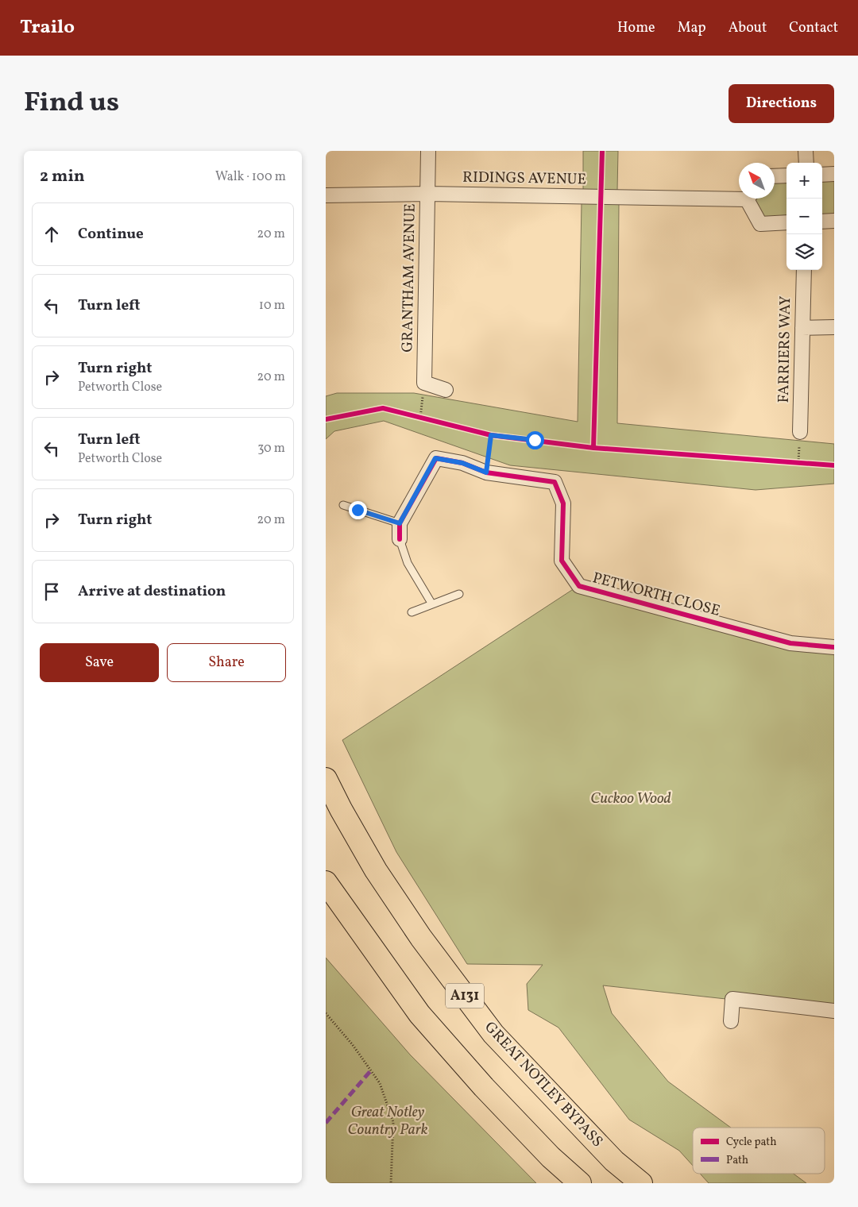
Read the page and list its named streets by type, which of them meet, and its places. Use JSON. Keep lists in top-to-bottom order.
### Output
{
  "streets": {
    "highway": ["A131", "GREAT NOTLEY BYPASS"],
    "street": [
      "RIDINGS AVENUE",
      "GRANTHAM AVENUE",
      "FARRIERS WAY",
      "PETWORTH CLOSE"
    ]
  },
  "crossings": [
    ["RIDINGS AVENUE", "GRANTHAM AVENUE"]
  ],
  "parks": ["Cuckoo Wood", "Great Notley Country Park"],
  "legend": ["Cycle path", "Path"],
  "north": "top left",
  "page": {
    "header": "Trailo",
    "nav": [
      "Home",
      "Map",
      "About",
      "Contact"
    ],
    "title": "Find us",
    "buttons": [
      "Directions",
      ["Save", "Share"]
    ],
    "heading": ["2 min", "Walk · 100 m"],
    "map_buttons": ["+", "−"],
    "list": [
      ["Continue", "20 m"],
      ["Turn left", "10 m"],
      ["Turn right", "Petworth Close", "20 m"],
      ["Turn left", "Petworth Close", "30 m"],
      ["Turn right", "20 m"],
      "Arrive at destination"
    ]
  }
}
